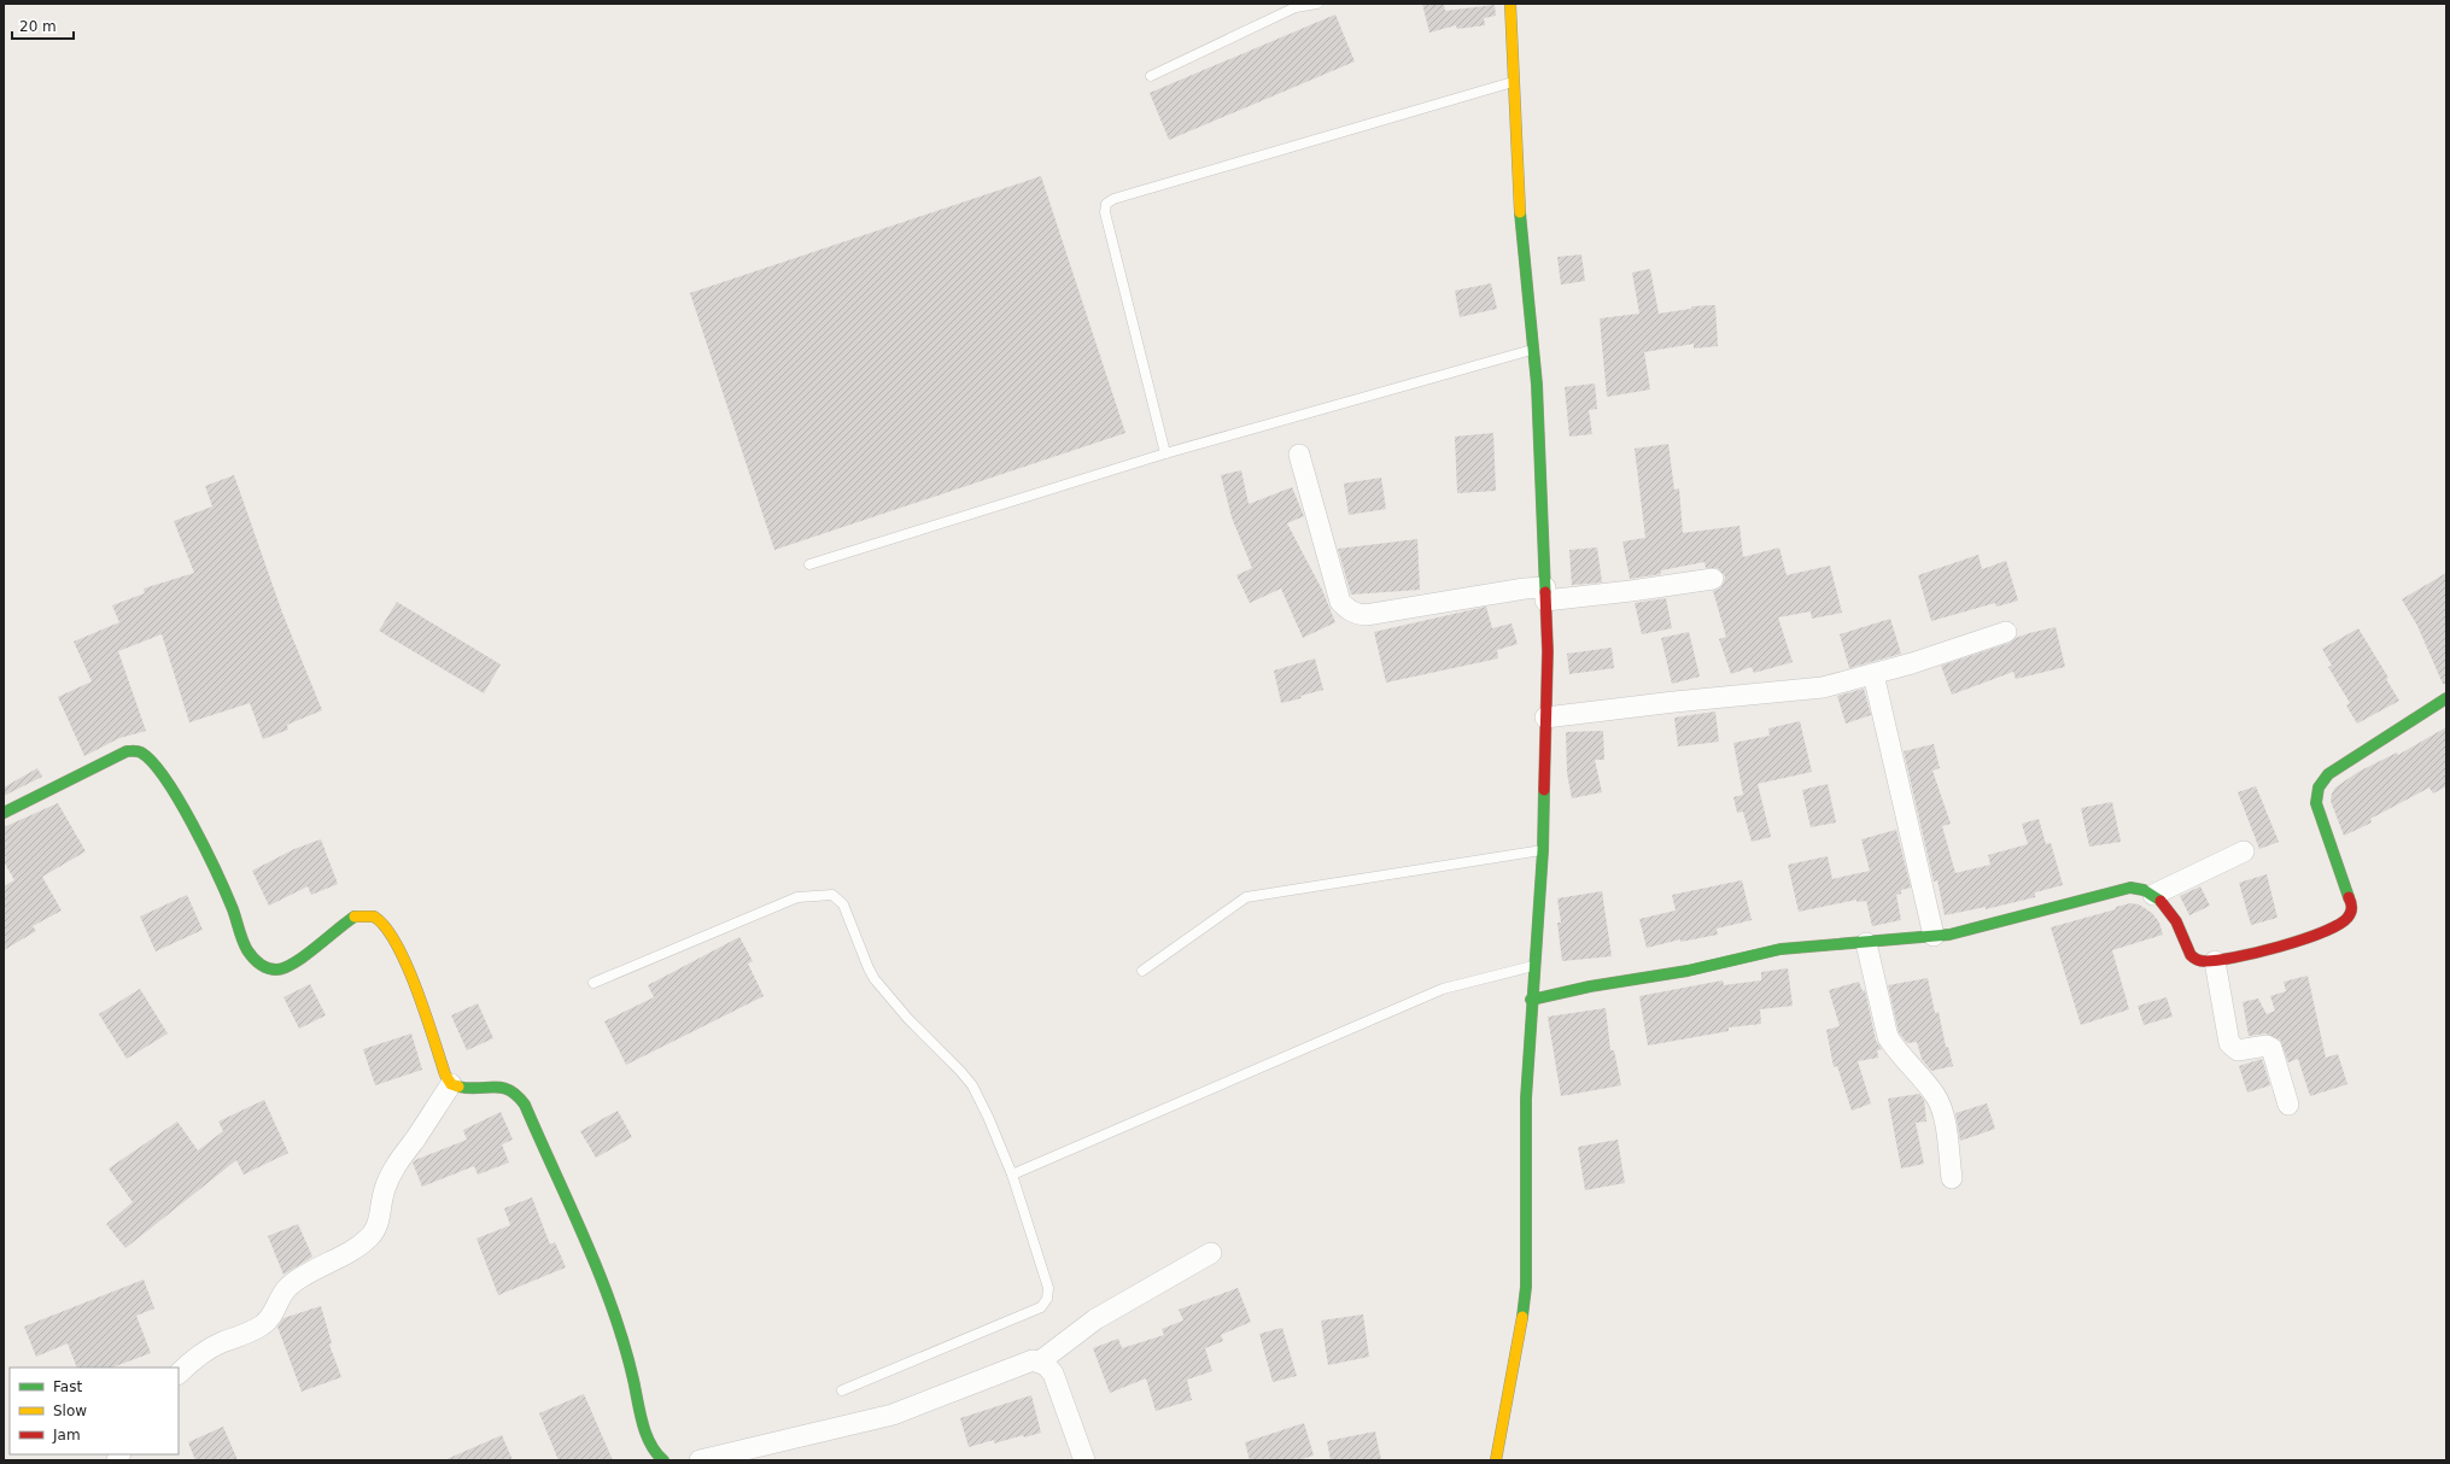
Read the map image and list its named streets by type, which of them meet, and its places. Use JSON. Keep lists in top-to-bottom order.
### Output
{
  "legend": ["Fast", "Slow", "Jam"],
  "scale_bar": "20 m"
}
